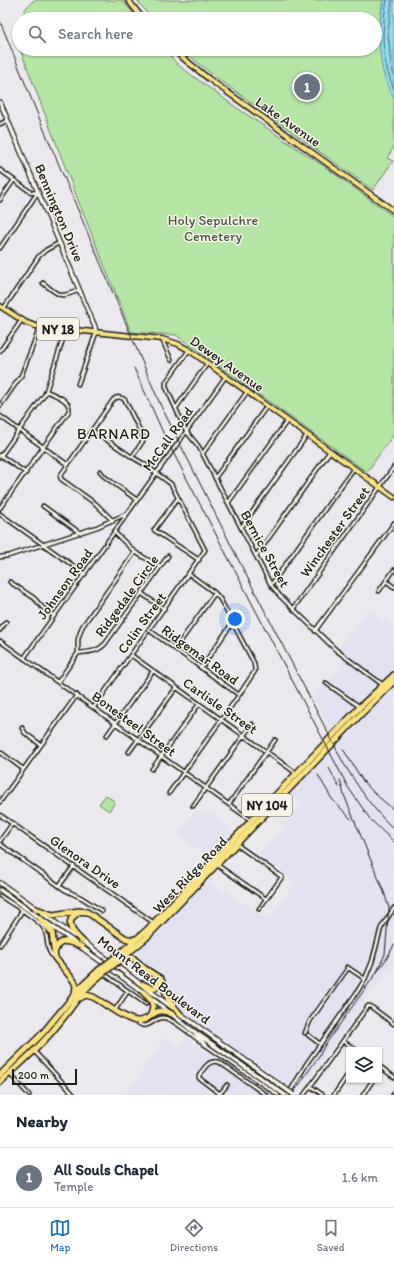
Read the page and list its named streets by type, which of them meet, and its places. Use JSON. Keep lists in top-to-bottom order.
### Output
{
  "streets": {
    "highway": ["NY 104", "West Ridge Road"],
    "main road": [
      "Lake Avenue",
      "Bennington Drive",
      "NY 18",
      "Dewey Avenue",
      "Mount Read Boulevard"
    ],
    "street": [
      "McCall Road",
      "Winchester Street",
      "Bernice Street",
      "Johnson Road",
      "Ridgedale Circle",
      "Colin Street",
      "Ridgemar Road",
      "Carlisle Street",
      "Bonesteel Street",
      "Glenora Drive"
    ]
  },
  "crossings": [
    ["Bennington Drive", "Dewey Avenue"],
    ["Dewey Avenue", "McCall Road"],
    ["Dewey Avenue", "Winchester Street"],
    ["Dewey Avenue", "Bernice Street"],
    ["McCall Road", "Bernice Street"],
    ["McCall Road", "Johnson Road"],
    ["Winchester Street", "Bernice Street"],
    ["Bernice Street", "West Ridge Road"],
    ["Johnson Road", "Bonesteel Street"],
    ["Ridgedale Circle", "Bonesteel Street"],
    ["Colin Street", "Ridgemar Road"],
    ["Colin Street", "Carlisle Street"],
    ["Colin Street", "Bonesteel Street"],
    ["Carlisle Street", "West Ridge Road"],
    ["Bonesteel Street", "West Ridge Road"],
    ["Glenora Drive", "West Ridge Road"],
    ["West Ridge Road", "Mount Read Boulevard"]
  ],
  "districts": ["BARNARD"],
  "parks": ["Holy Sepulchre Cemetery"],
  "scale_bar": "200 m",
  "page": {
    "search": "Search here",
    "pins": "1",
    "scale": "200 m",
    "heading": "Nearby",
    "list": [
      {
        "mark": "1",
        "name": "All Souls Chapel",
        "note": "Temple",
        "value": "1.6 km"
      }
    ],
    "nav": ["Map", "Directions", "Saved"]
  }
}
